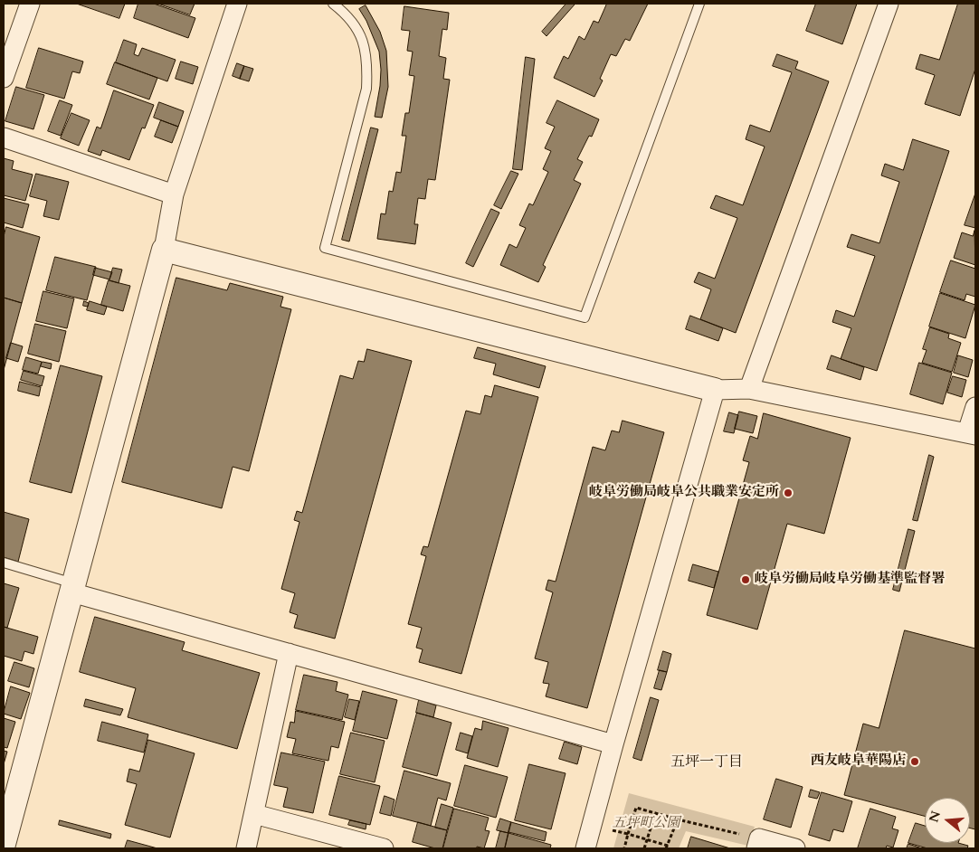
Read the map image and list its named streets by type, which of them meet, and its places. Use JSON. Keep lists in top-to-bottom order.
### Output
{
  "districts": ["五坪一丁目"],
  "parks": ["五坪町公園"],
  "places": ["岐阜労働局岐阜公共職業安定所", "岐阜労働局岐阜労働基準監督署", "西友岐阜華陽店"],
  "north": "left"
}
